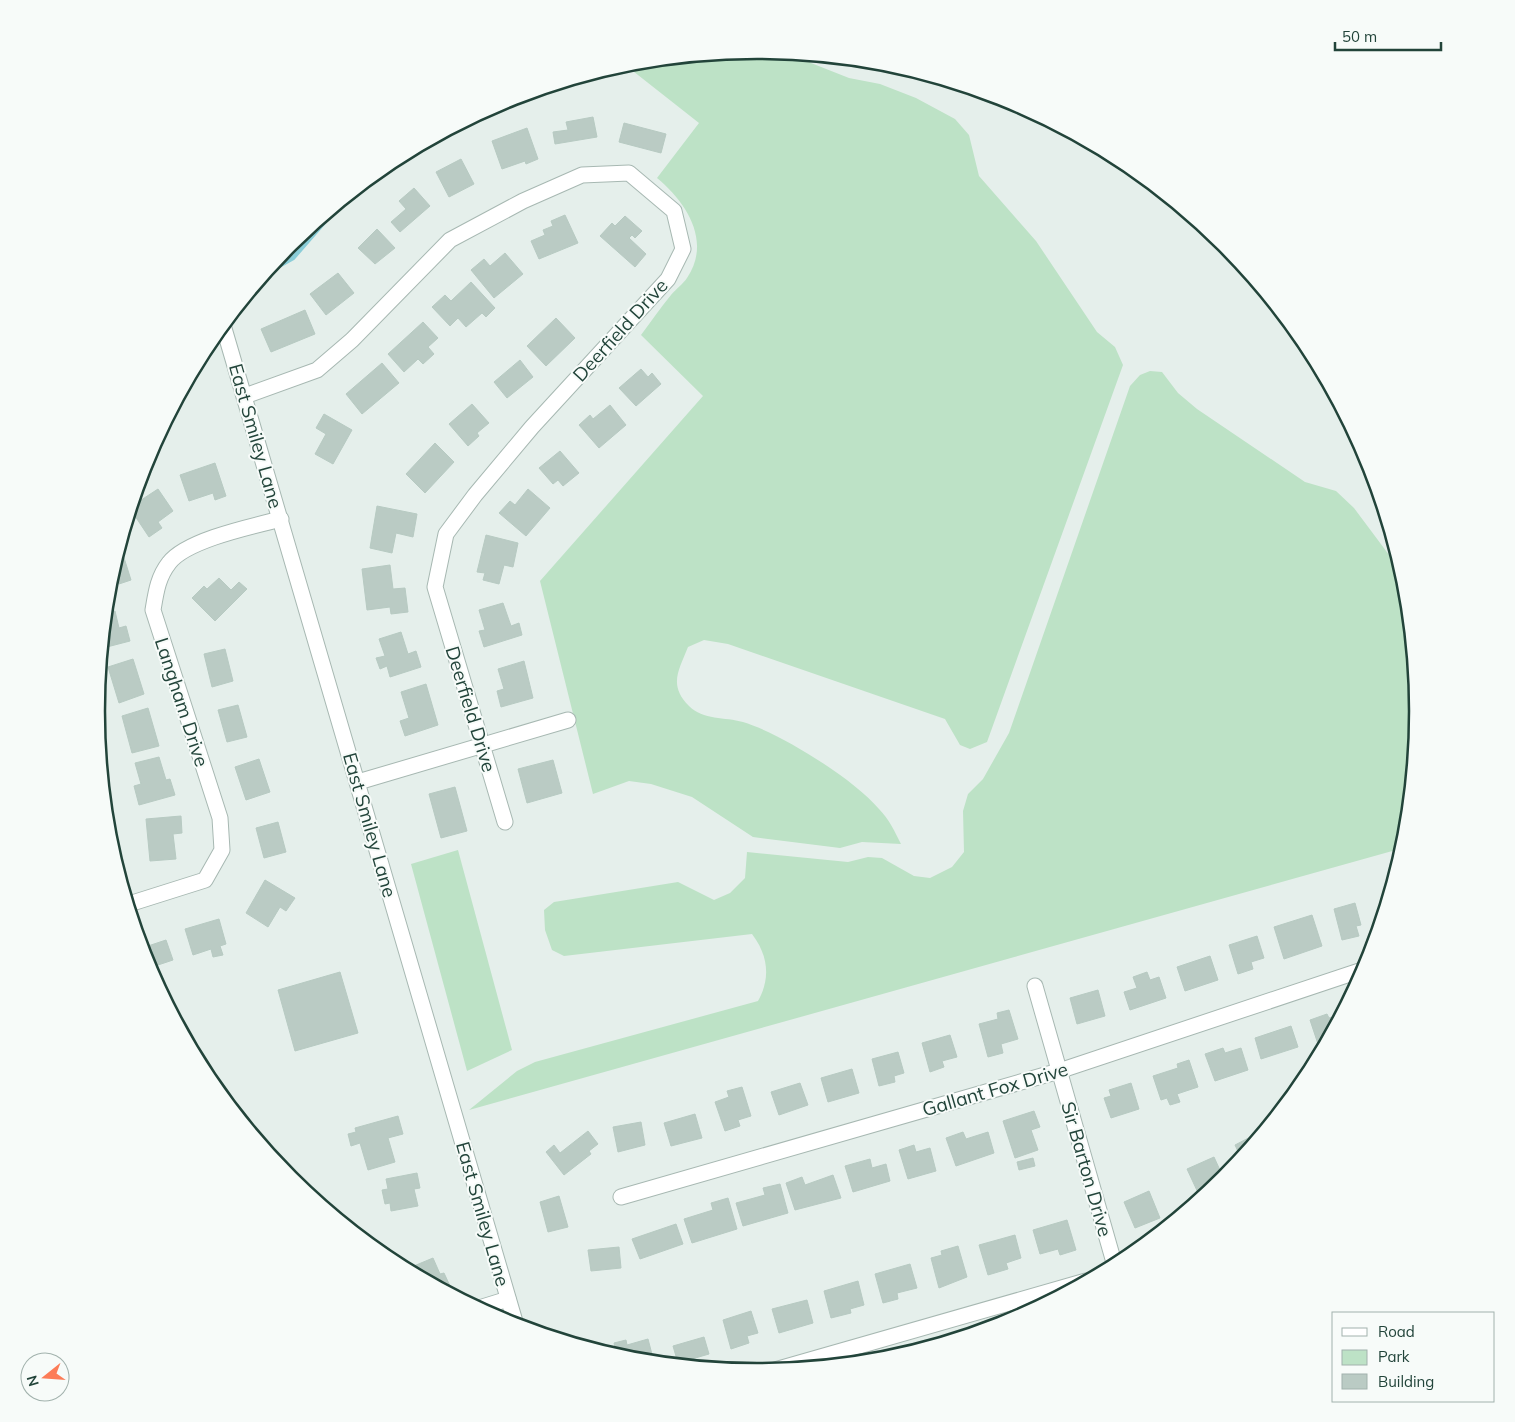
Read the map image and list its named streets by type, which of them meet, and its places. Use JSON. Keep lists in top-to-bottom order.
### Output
{
  "streets": {
    "street": [
      "Deerfield Drive",
      "East Smiley Lane",
      "Langham Drive",
      "Gallant Fox Drive",
      "Sir Barton Drive"
    ]
  },
  "crossings": [
    ["Deerfield Drive", "East Smiley Lane"],
    ["East Smiley Lane", "Langham Drive"],
    ["Gallant Fox Drive", "Sir Barton Drive"]
  ],
  "legend": ["Road", "Park", "Building"],
  "scale_bar": "50 m",
  "north": "left"
}
